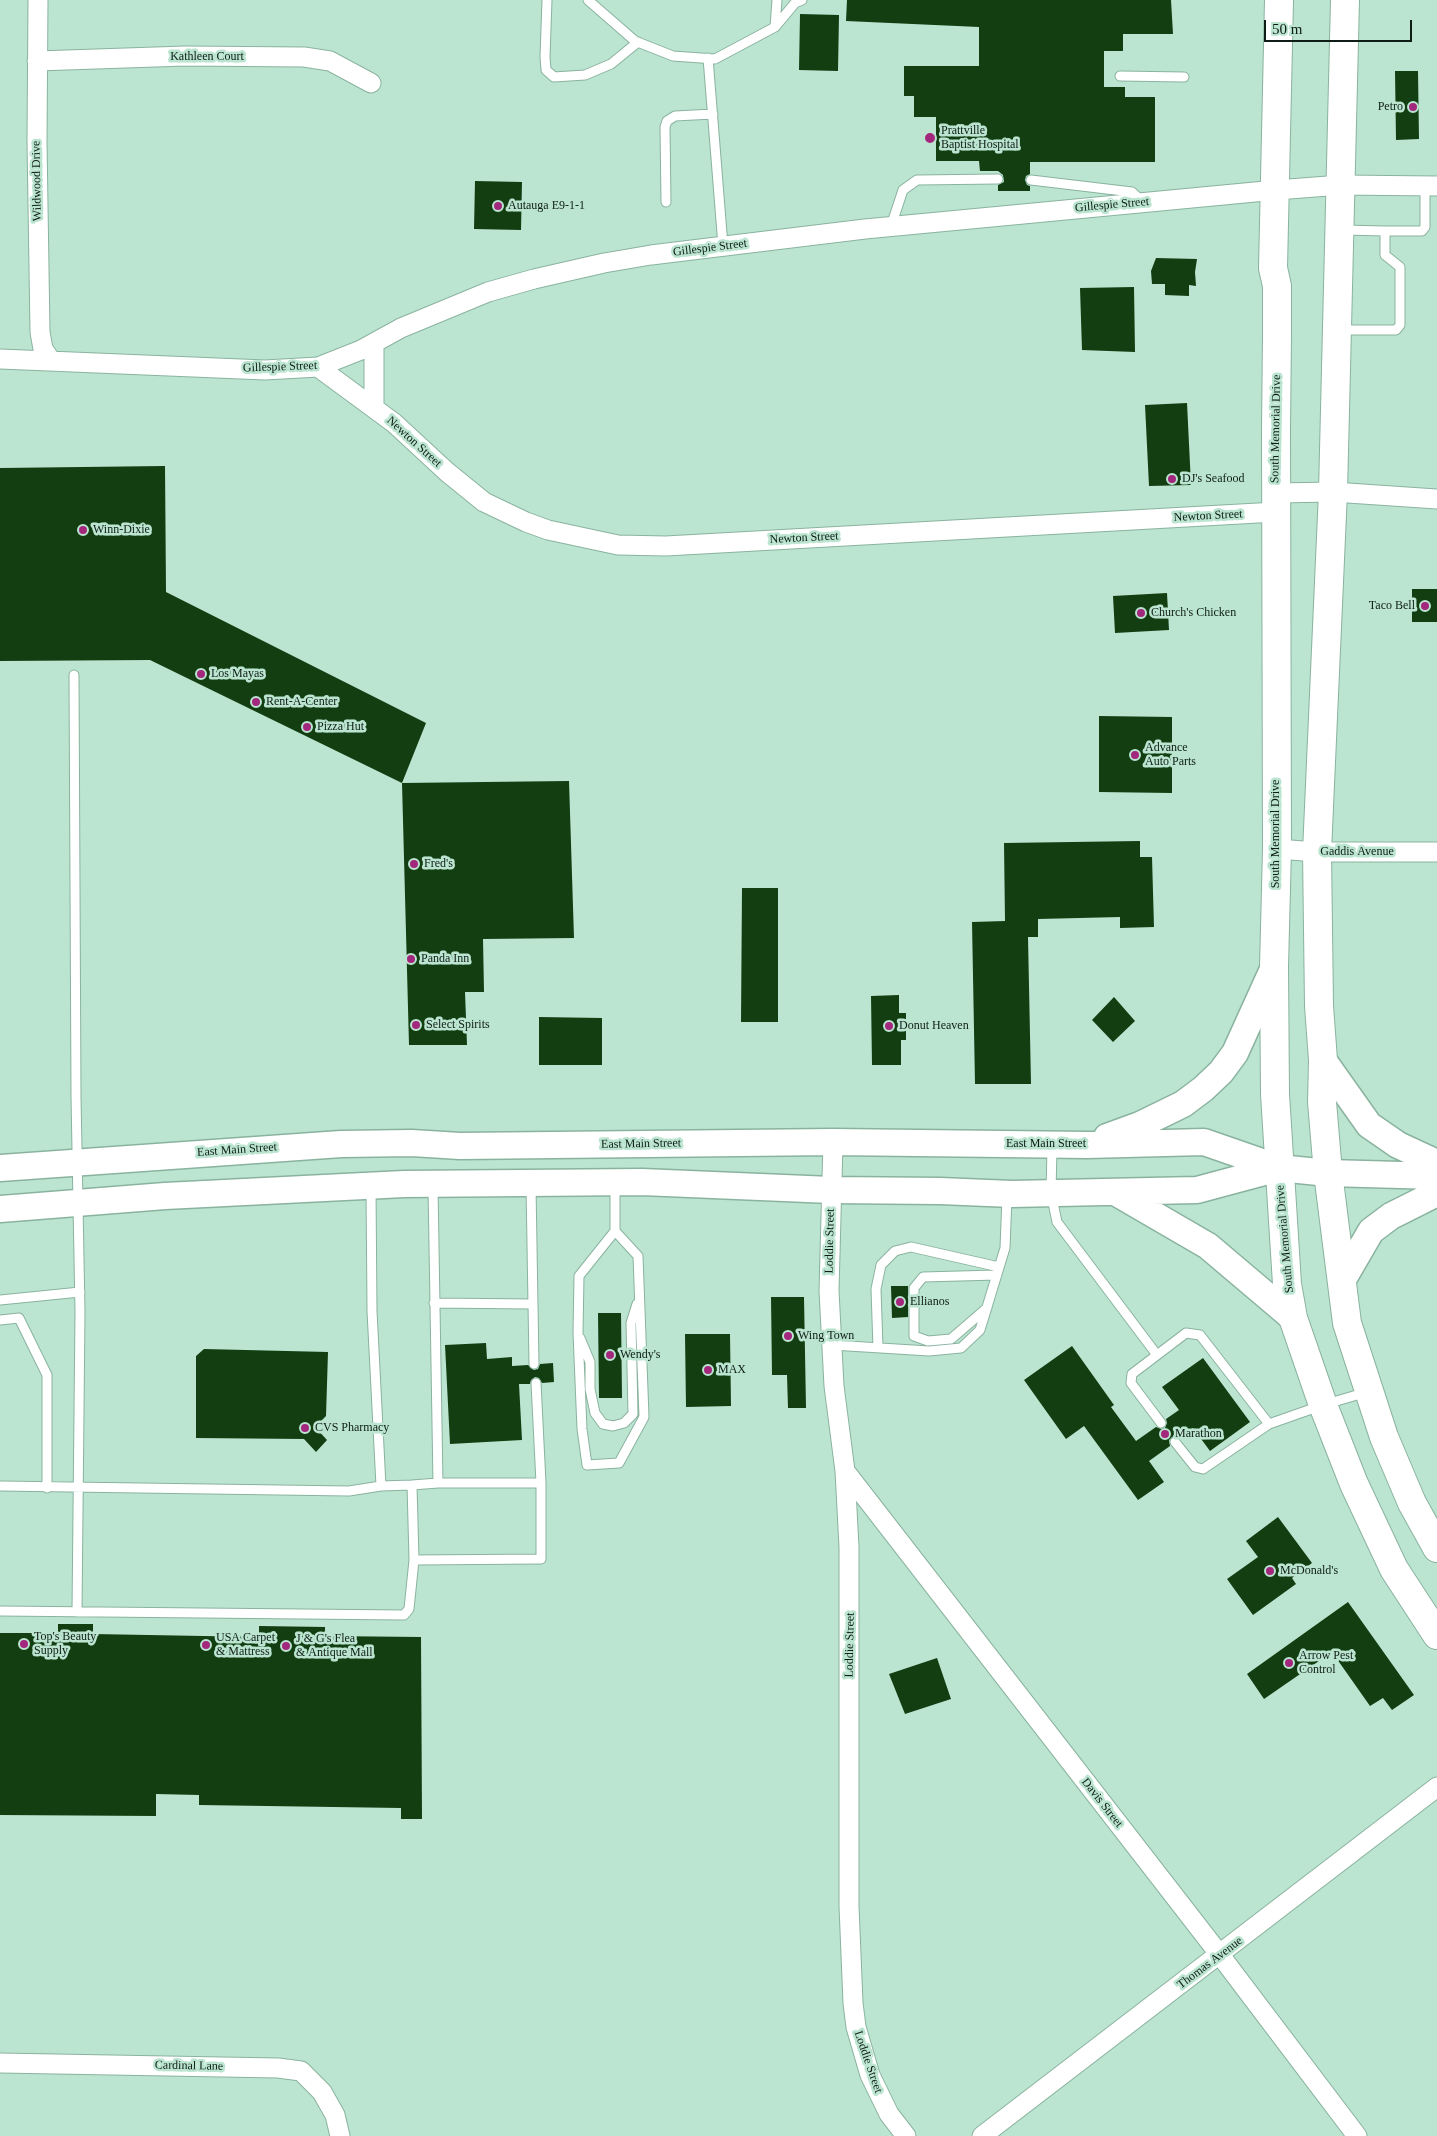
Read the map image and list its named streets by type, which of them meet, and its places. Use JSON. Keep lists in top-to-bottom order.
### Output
{
  "streets": {
    "main road": ["South Memorial Drive", "East Main Street"],
    "street": [
      "Kathleen Court",
      "Wildwood Drive",
      "Gillespie Street",
      "Newton Street",
      "Gaddis Avenue",
      "Loddie Street",
      "Davis Street",
      "Thomas Avenue",
      "Cardinal Lane"
    ]
  },
  "crossings": [
    ["Kathleen Court", "Wildwood Drive"],
    ["Wildwood Drive", "Gillespie Street"],
    ["Gillespie Street", "South Memorial Drive"],
    ["Gillespie Street", "Newton Street"],
    ["South Memorial Drive", "Newton Street"],
    ["South Memorial Drive", "Gaddis Avenue"],
    ["South Memorial Drive", "East Main Street"],
    ["East Main Street", "Loddie Street"],
    ["Loddie Street", "Davis Street"],
    ["Davis Street", "Thomas Avenue"]
  ],
  "places": [
    "Petro",
    "Prattville Baptist Hospital",
    "Autauga E9-1-1",
    "DJ's Seafood",
    "Winn-Dixie",
    "Taco Bell",
    "Church's Chicken",
    "Los Mayas",
    "Rent-A-Center",
    "Pizza Hut",
    "Advance Auto Parts",
    "Fred's",
    "Panda Inn",
    "Select Spirits",
    "Donut Heaven",
    "Ellianos",
    "Wing Town",
    "Wendy's",
    "MAX",
    "CVS Pharmacy",
    "Marathon",
    "McDonald's",
    "Top's Beauty Supply",
    "USA Carpet & Mattress",
    "J & G's Flea & Antique Mall",
    "Arrow Pest Control"
  ],
  "scale_bar": "50 m"
}
